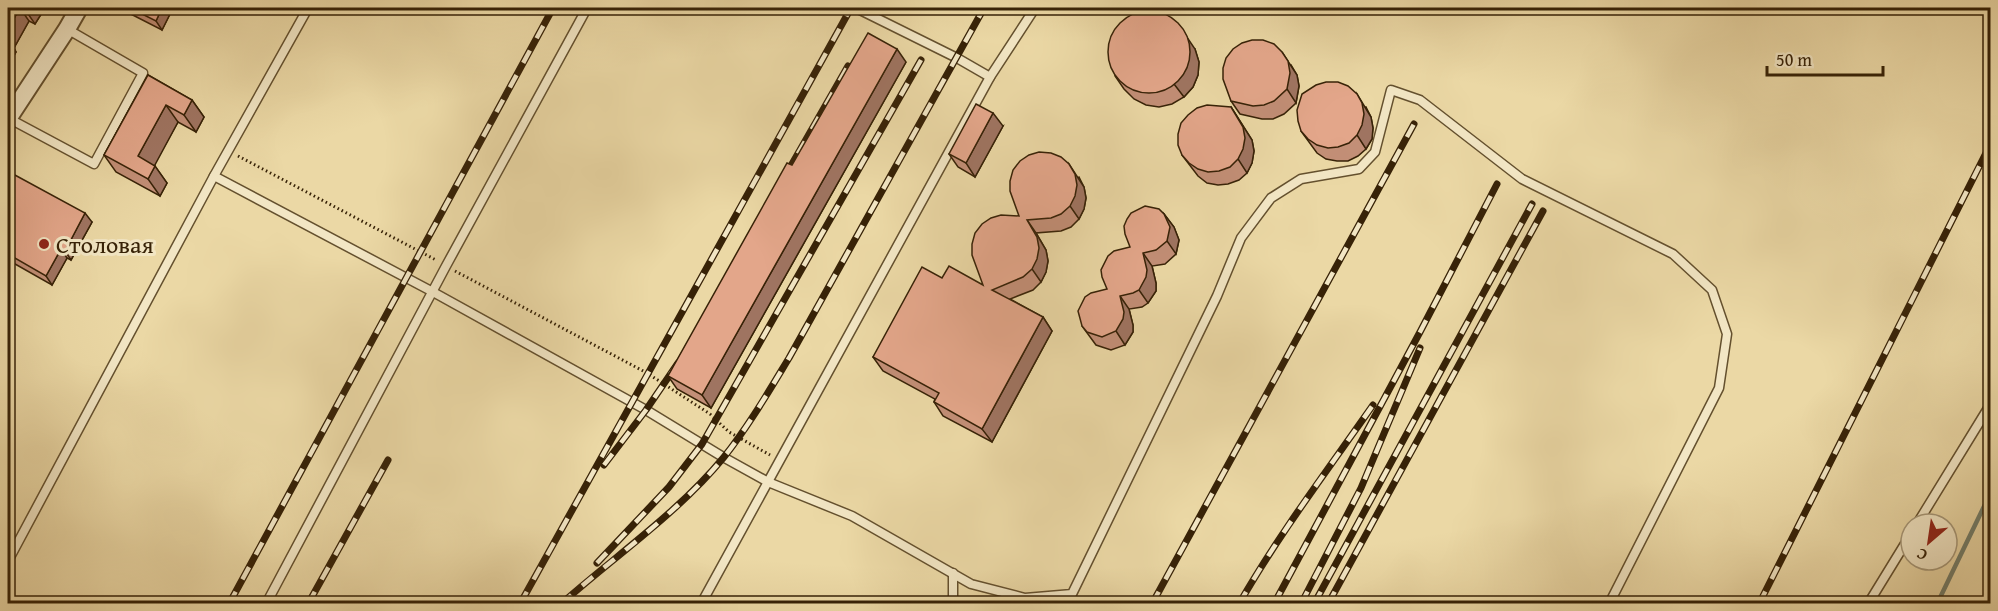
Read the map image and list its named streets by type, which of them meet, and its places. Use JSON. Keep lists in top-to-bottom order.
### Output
{
  "places": ["Столовая"],
  "scale_bar": "50 m",
  "north": "bottom left"
}
